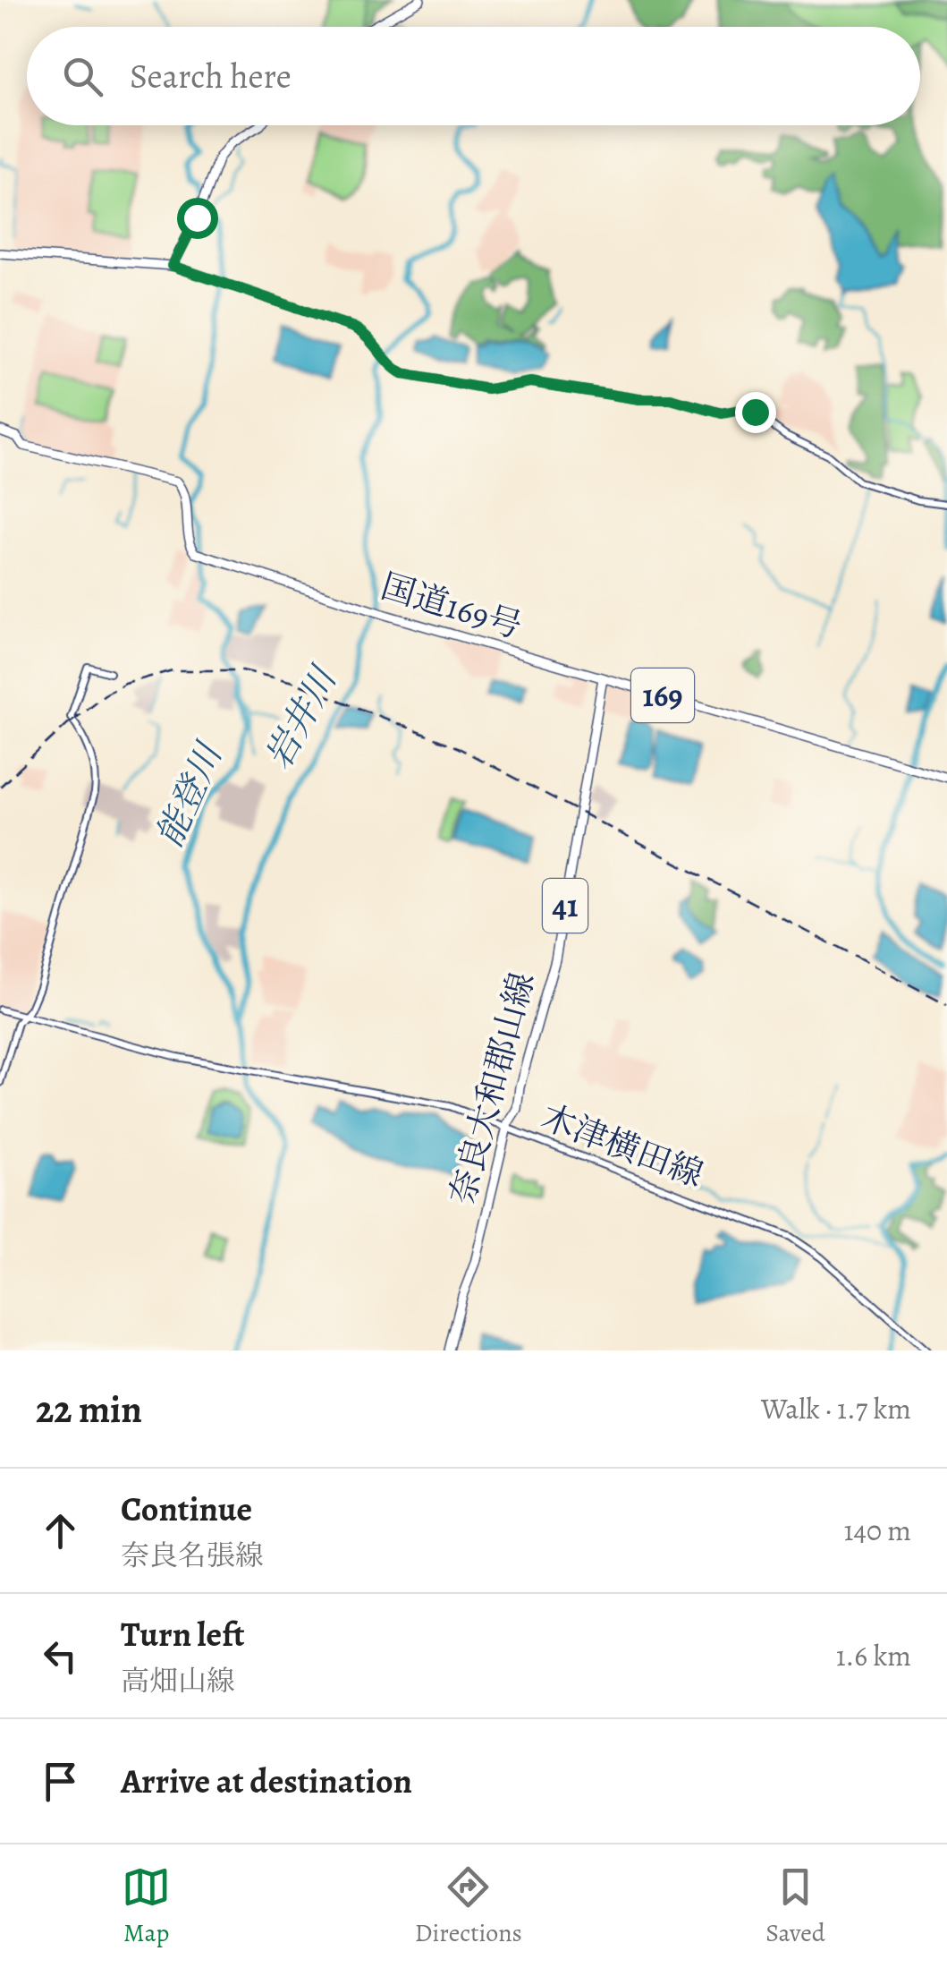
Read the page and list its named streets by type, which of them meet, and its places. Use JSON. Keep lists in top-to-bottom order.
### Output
{
  "streets": {
    "main road": [
      "国道169号",
      "169",
      "41",
      "奈良大和郡山線",
      "木津横田線"
    ]
  },
  "crossings": [
    ["国道169号", "奈良大和郡山線"],
    ["奈良大和郡山線", "木津横田線"]
  ],
  "water": ["岩井川", "能登川"],
  "page": {
    "search": "Search here",
    "heading": ["22 min", "Walk · 1.7 km"],
    "list": [
      ["Continue", "奈良名張線", "140 m"],
      ["Turn left", "高畑山線", "1.6 km"],
      "Arrive at destination"
    ],
    "nav": ["Map", "Directions", "Saved"]
  }
}
